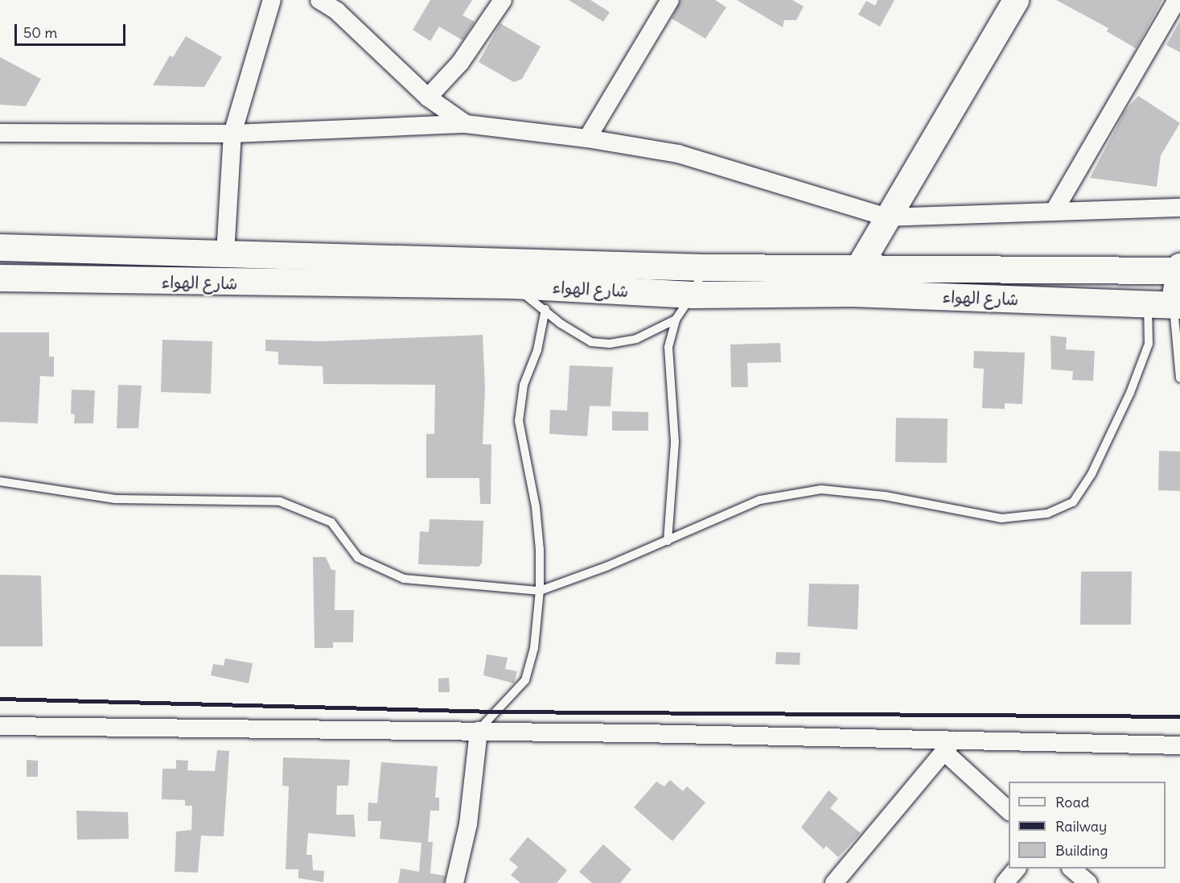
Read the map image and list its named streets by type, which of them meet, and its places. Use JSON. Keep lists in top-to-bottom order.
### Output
{
  "streets": {
    "main road": ["شارع الهواء"]
  },
  "legend": ["Road", "Railway", "Building"],
  "scale_bar": "50 m"
}
